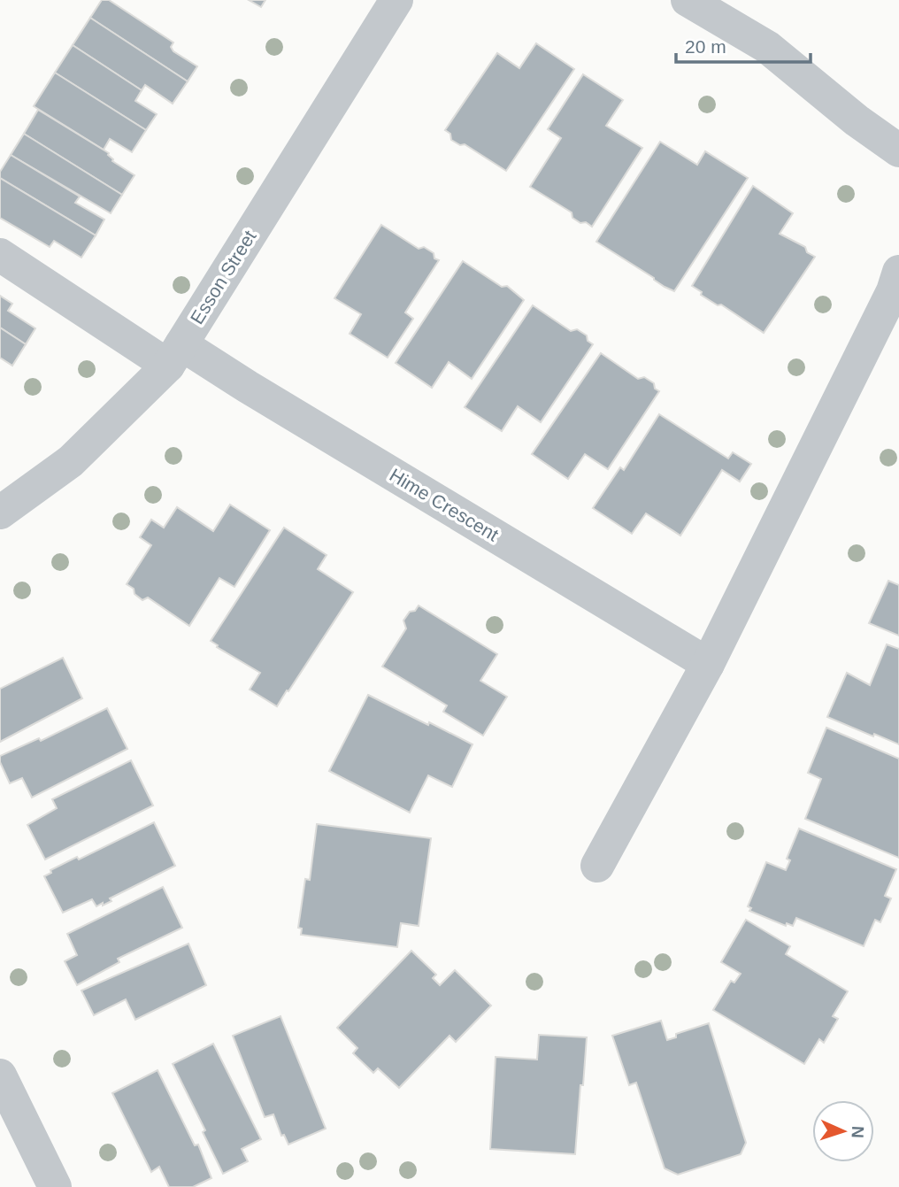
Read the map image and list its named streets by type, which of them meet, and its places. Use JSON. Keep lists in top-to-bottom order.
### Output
{
  "streets": {
    "street": ["Esson Street", "Hime Crescent"]
  },
  "crossings": [
    ["Esson Street", "Hime Crescent"]
  ],
  "scale_bar": "20 m",
  "north": "right"
}
